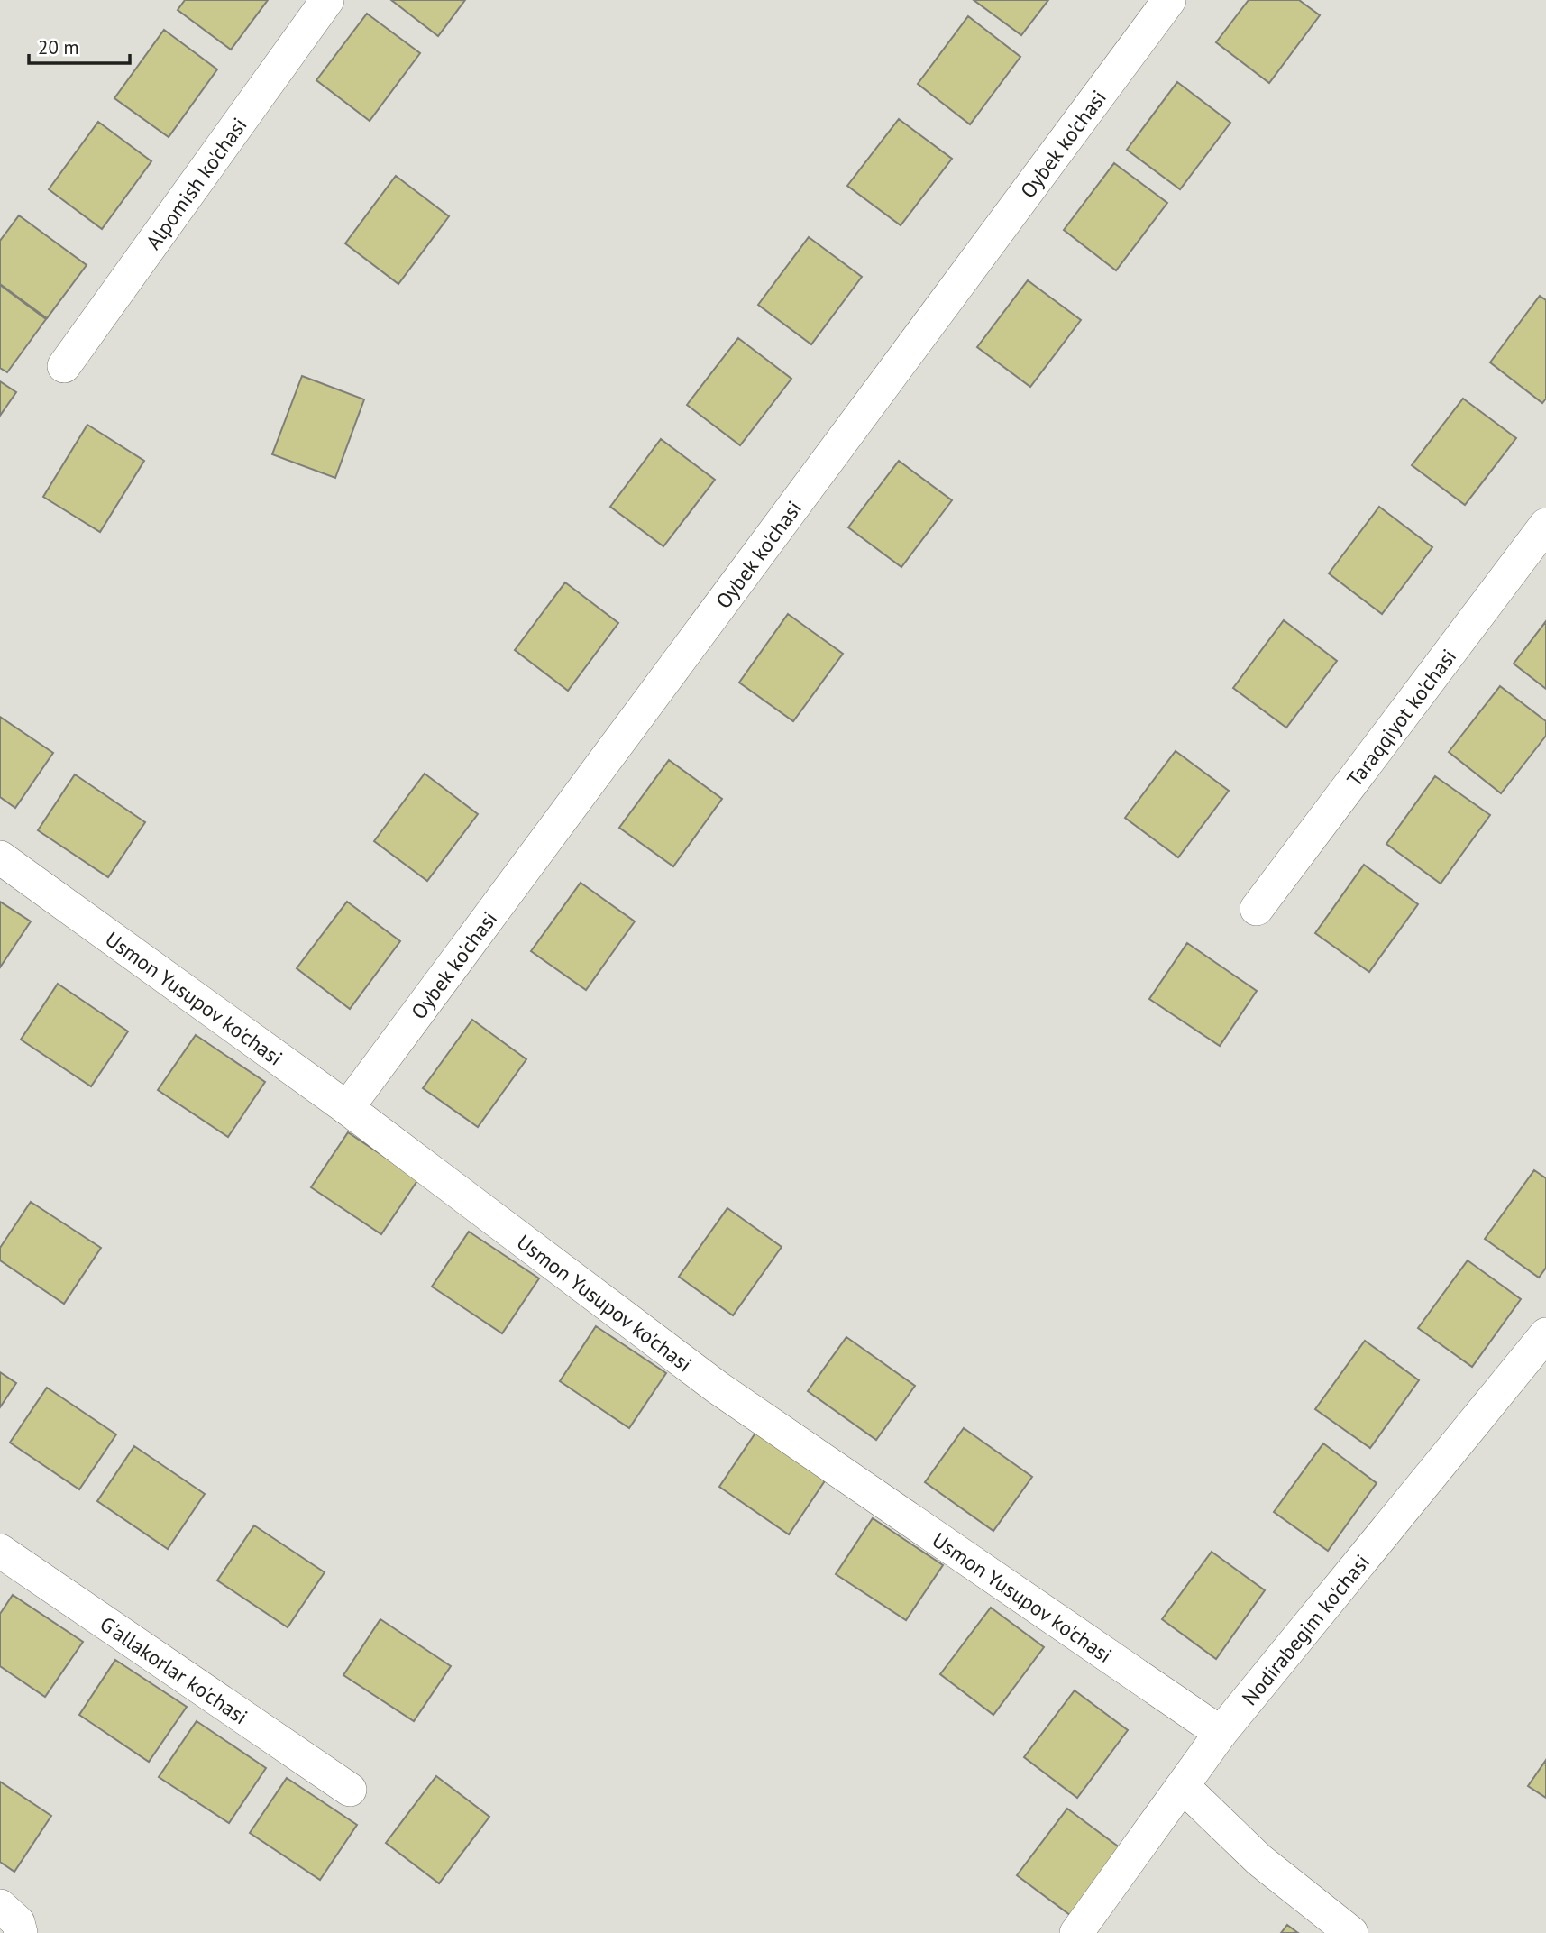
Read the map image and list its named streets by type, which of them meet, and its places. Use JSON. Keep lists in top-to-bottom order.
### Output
{
  "streets": {
    "street": [
      "Oybek ko'chasi",
      "Alpomish ko'chasi",
      "Taraqqiyot ko'chasi",
      "Usmon Yusupov ko'chasi",
      "Nodirabegim ko'chasi",
      "G'allakorlar ko'chasi"
    ]
  },
  "crossings": [
    ["Oybek ko'chasi", "Usmon Yusupov ko'chasi"],
    ["Usmon Yusupov ko'chasi", "Nodirabegim ko'chasi"]
  ],
  "scale_bar": "20 m"
}
